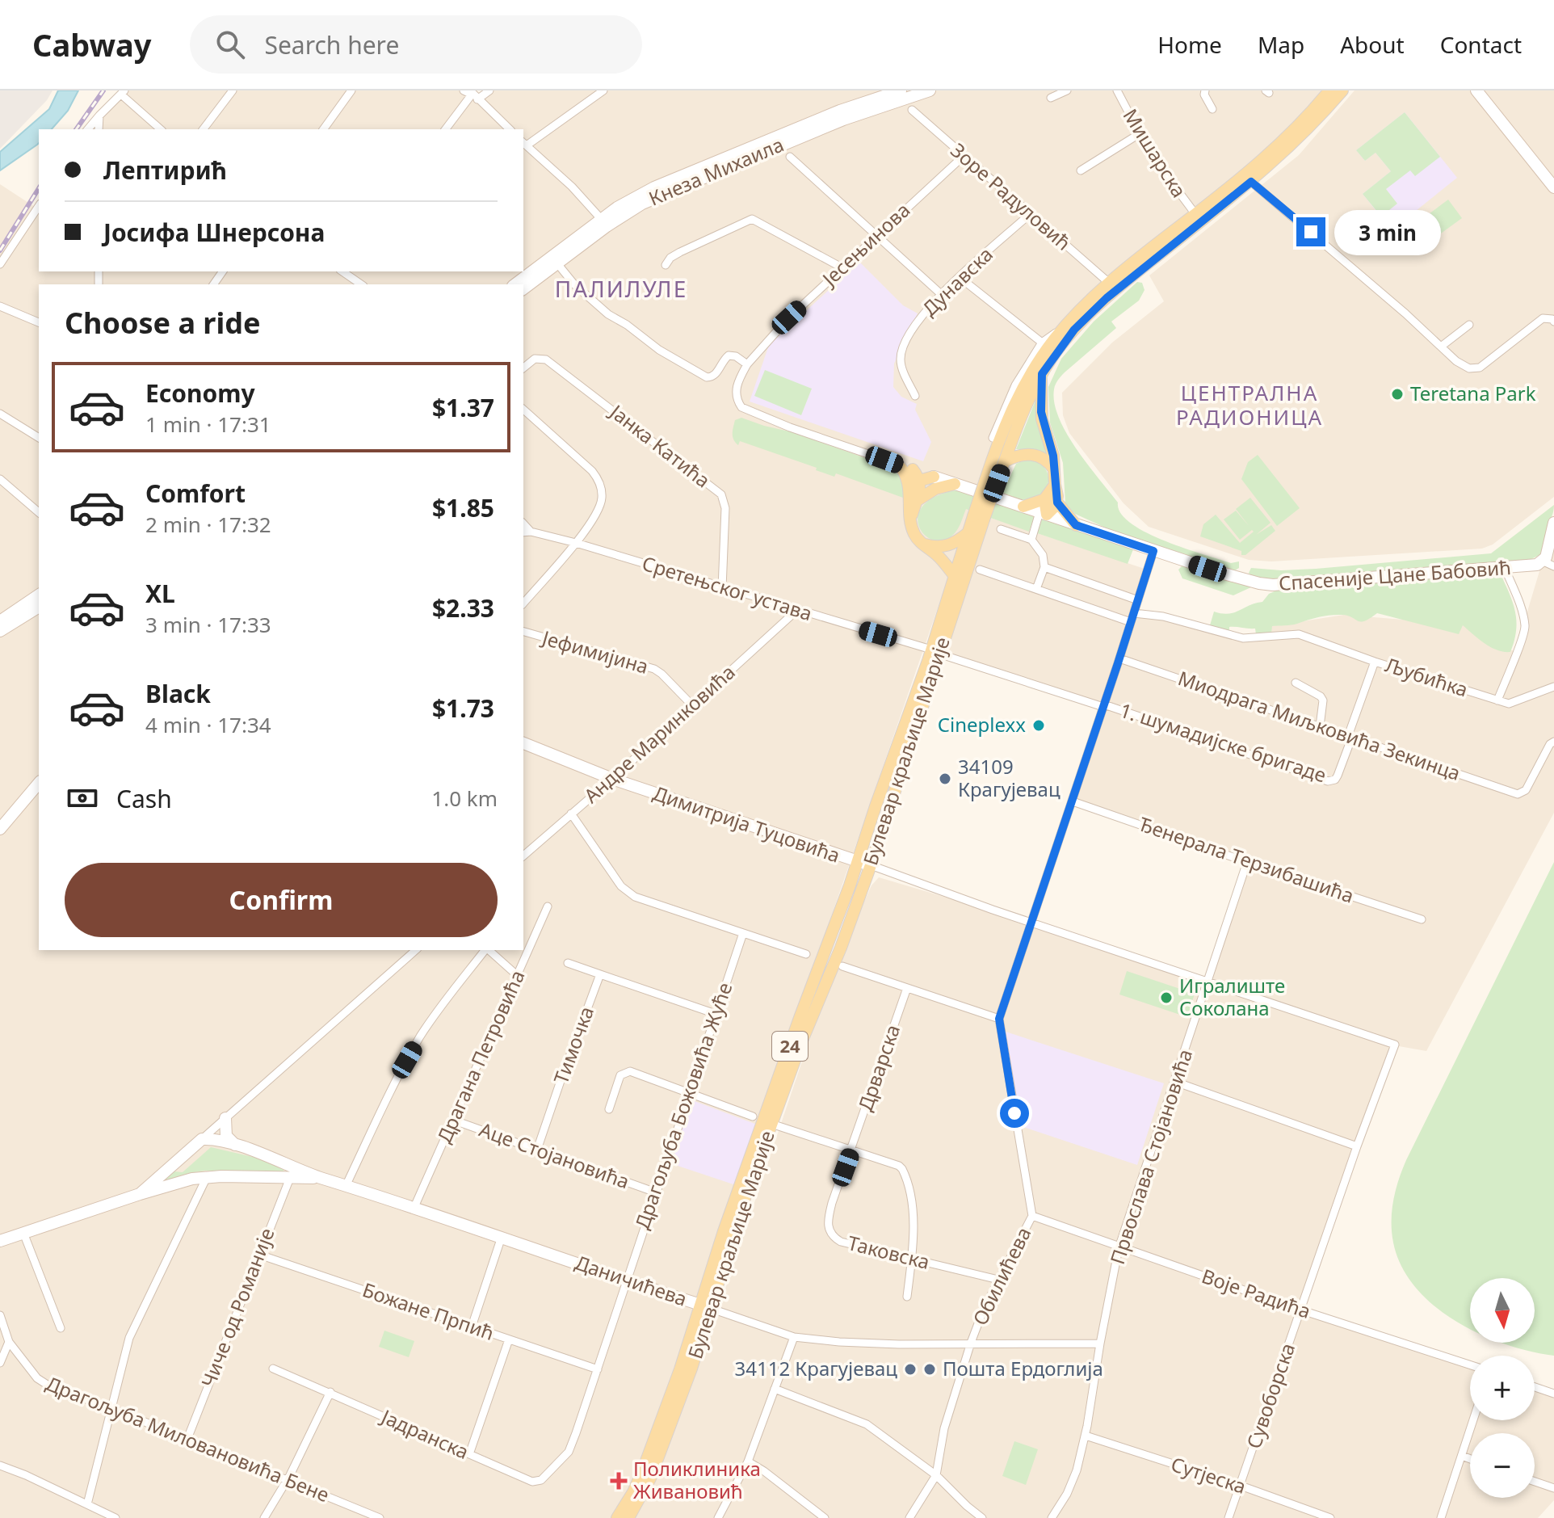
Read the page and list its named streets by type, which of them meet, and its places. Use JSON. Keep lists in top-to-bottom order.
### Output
{
  "streets": {
    "main road": ["Булевар краљице Марије", "24"],
    "street": [
      "Мишарска",
      "Кнеза Михаила",
      "Зоре Радуловић",
      "Јесењинова",
      "Дунавска",
      "Јанка Катића",
      "Спасеније Цане Бабовић",
      "Сретењског устава",
      "Јефимијина",
      "Љубићка",
      "Миодрага Миљковића Зекинца",
      "Андре Маринковића",
      "1. шумадијске бригаде",
      "Димитрија Туцовића",
      "Ђенерала Терзибашића",
      "Тимочка",
      "Драгана Петровића",
      "Дрварска",
      "Драгољуба Божовића Жуће",
      "Аце Стојановића",
      "Првослава Стојановића",
      "Таковска",
      "Обилићева",
      "Даничићева",
      "Воје Радића",
      "Чиче од Романије",
      "Божане Прпић",
      "Сувоборска",
      "Јадранска",
      "Драгољуба Миловановића Бене",
      "Сутјеска"
    ]
  },
  "crossings": [
    ["Мишарска", "Булевар краљице Марије"],
    ["Зоре Радуловић", "Јесењинова"],
    ["Зоре Радуловић", "Дунавска"],
    ["Зоре Радуловић", "Булевар краљице Марије"],
    ["Јанка Катића", "Сретењског устава"],
    ["Сретењског устава", "Андре Маринковића"],
    ["Сретењског устава", "1. шумадијске бригаде"],
    ["Сретењског устава", "Булевар краљице Марије"],
    ["Јефимијина", "Андре Маринковића"],
    ["Љубићка", "1. шумадијске бригаде"],
    ["Миодрага Миљковића Зекинца", "1. шумадијске бригаде"],
    ["Андре Маринковића", "Димитрија Туцовића"],
    ["1. шумадијске бригаде", "Булевар краљице Марије"],
    ["Булевар краљице Марије", "Димитрија Туцовића"],
    ["Булевар краљице Марије", "Даничићева"],
    ["Димитрија Туцовића", "Првослава Стојановића"],
    ["Димитрија Туцовића", "Сувоборска"],
    ["Ђенерала Терзибашића", "Првослава Стојановића"],
    ["Тимочка", "Аце Стојановића"],
    ["Драгана Петровића", "Аце Стојановића"],
    ["Драгана Петровића", "Даничићева"],
    ["Дрварска", "Таковска"],
    ["Драгољуба Божовића Жуће", "Аце Стојановића"],
    ["Драгољуба Божовића Жуће", "Даничићева"],
    ["Драгољуба Божовића Жуће", "Божане Прпић"],
    ["Драгољуба Божовића Жуће", "Јадранска"],
    ["Првослава Стојановића", "Даничићева"],
    ["Првослава Стојановића", "Воје Радића"],
    ["Првослава Стојановића", "Сутјеска"],
    ["Таковска", "Обилићева"],
    ["Обилићева", "Даничићева"],
    ["Обилићева", "Воје Радића"],
    ["Даничићева", "Чиче од Романије"],
    ["Воје Радића", "Сувоборска"],
    ["Чиче од Романије", "Божане Прпић"],
    ["Чиче од Романије", "Драгољуба Миловановића Бене"],
    ["Сувоборска", "Сутјеска"]
  ],
  "districts": ["ПАЛИЛУЛЕ", "ЦЕНТРАЛНА РАДИОНИЦА"],
  "places": {
    "other": [
      "Teretana Park",
      "Cineplexx",
      "34109 Крагујевац",
      "Игралиште Соколана",
      "34112 Крагујевац",
      "Пошта Ердоглија"
    ],
    "health": ["Поликлиника Живановић"]
  },
  "north": "bottom",
  "page": {
    "header": "Cabway",
    "search": "Search here",
    "nav": [
      "Home",
      "Map",
      "About",
      "Contact"
    ],
    "banner": ["Лептирић", "Јосифа Шнерсона"],
    "bubble": "3 min",
    "heading": "Choose a ride",
    "list": [
      {
        "name": "Economy",
        "note": "1 min · 17:31",
        "value": "$1.37"
      },
      {
        "name": "Comfort",
        "note": "2 min · 17:32",
        "value": "$1.85"
      },
      {
        "name": "XL",
        "note": "3 min · 17:33",
        "value": "$2.33"
      },
      {
        "name": "Black",
        "note": "4 min · 17:34",
        "value": "$1.73"
      }
    ],
    "pay": ["Cash", "1.0 km"],
    "buttons": "Confirm",
    "map_buttons": ["+", "−"]
  }
}
